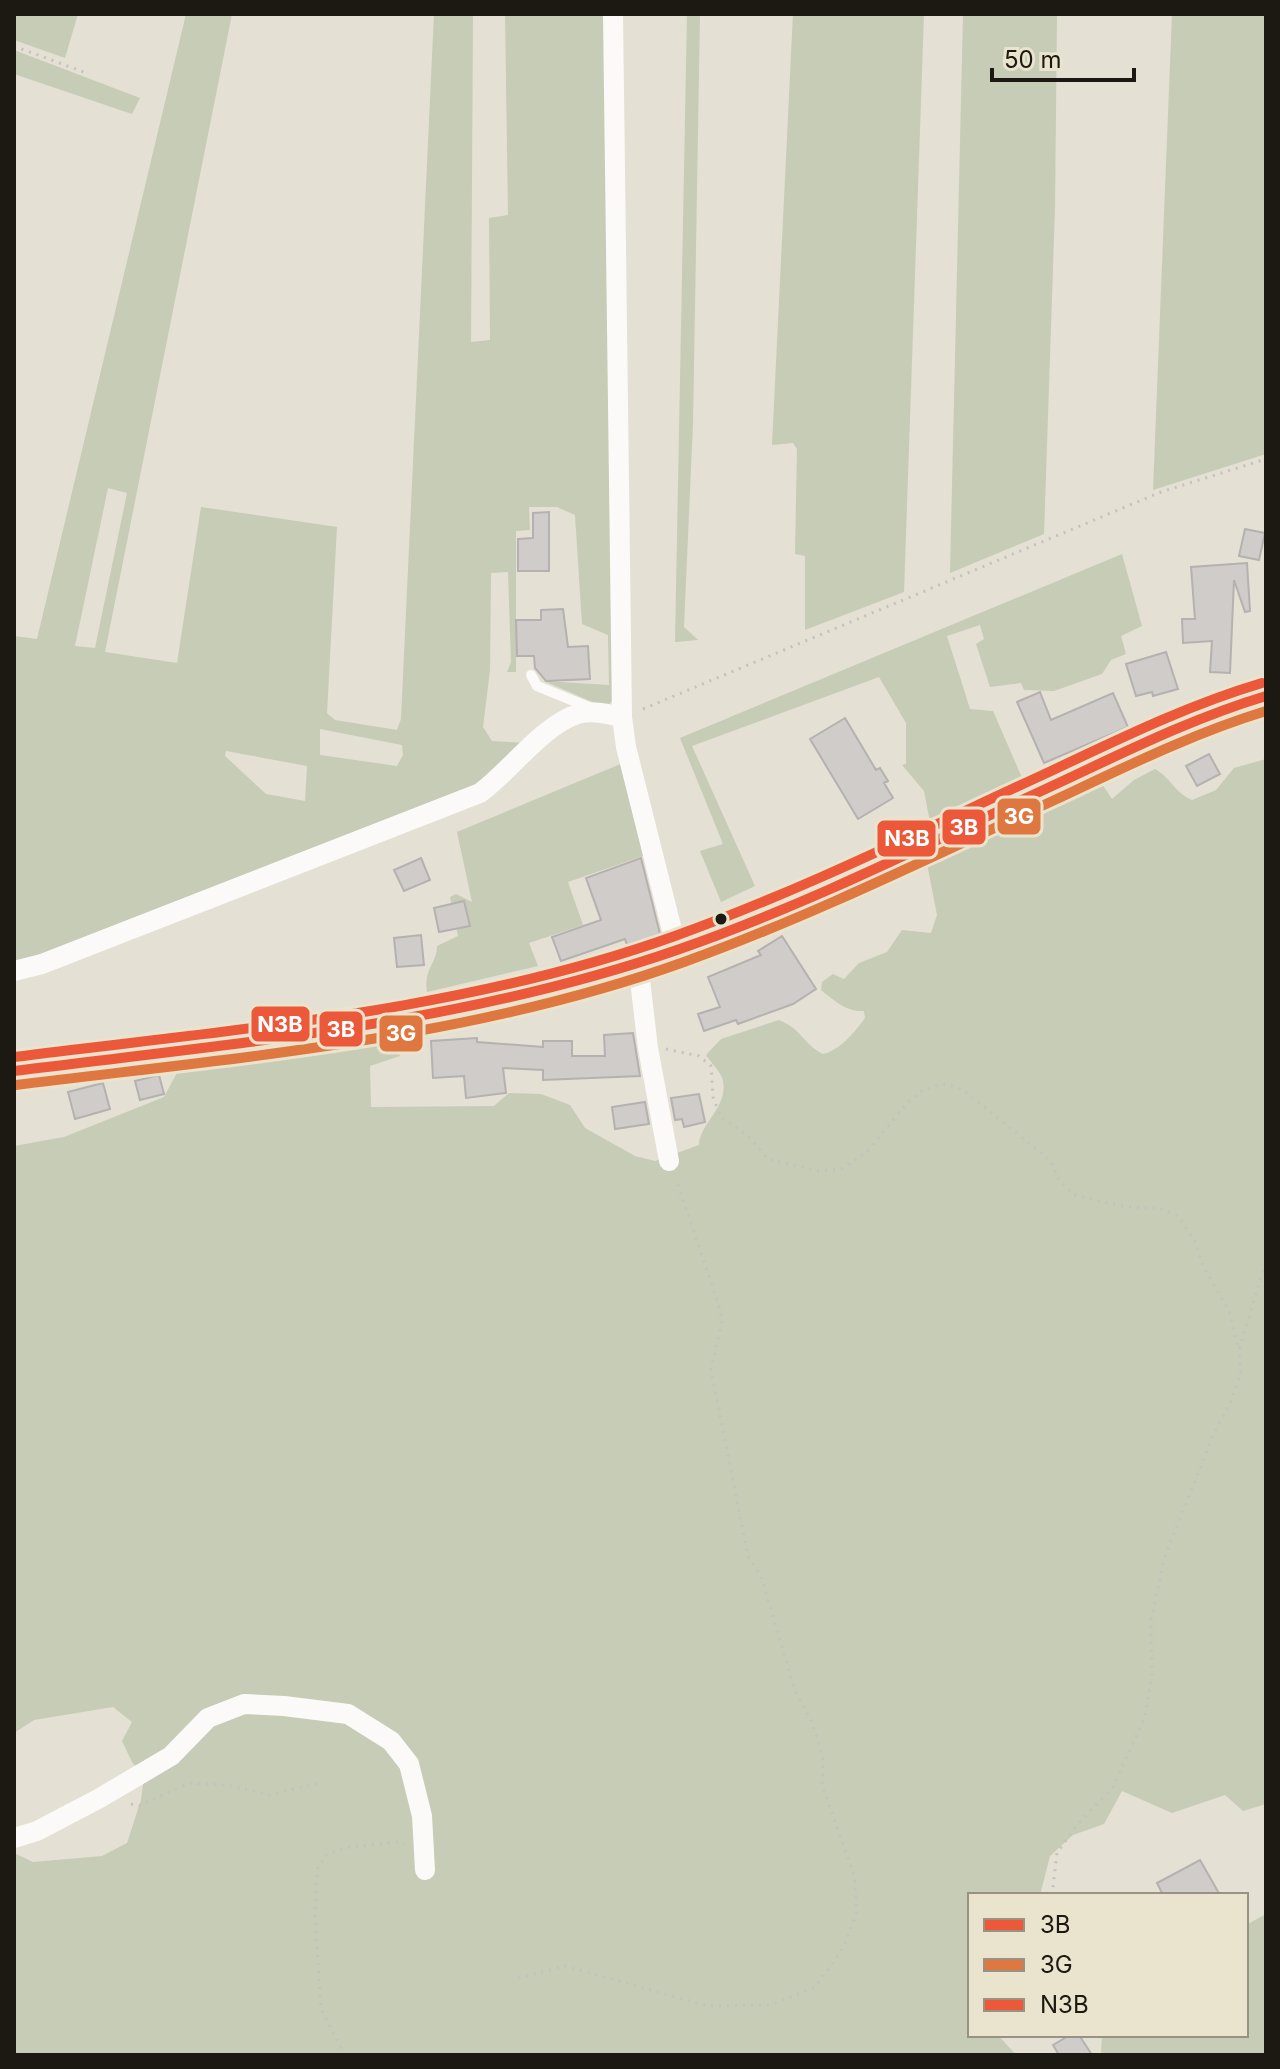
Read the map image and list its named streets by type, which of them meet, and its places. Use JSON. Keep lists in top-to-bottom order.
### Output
{
  "lines": ["transit line N3B", "transit line 3B", "transit line 3G"],
  "legend": ["3B", "3G", "N3B"],
  "scale_bar": "50 m"
}
